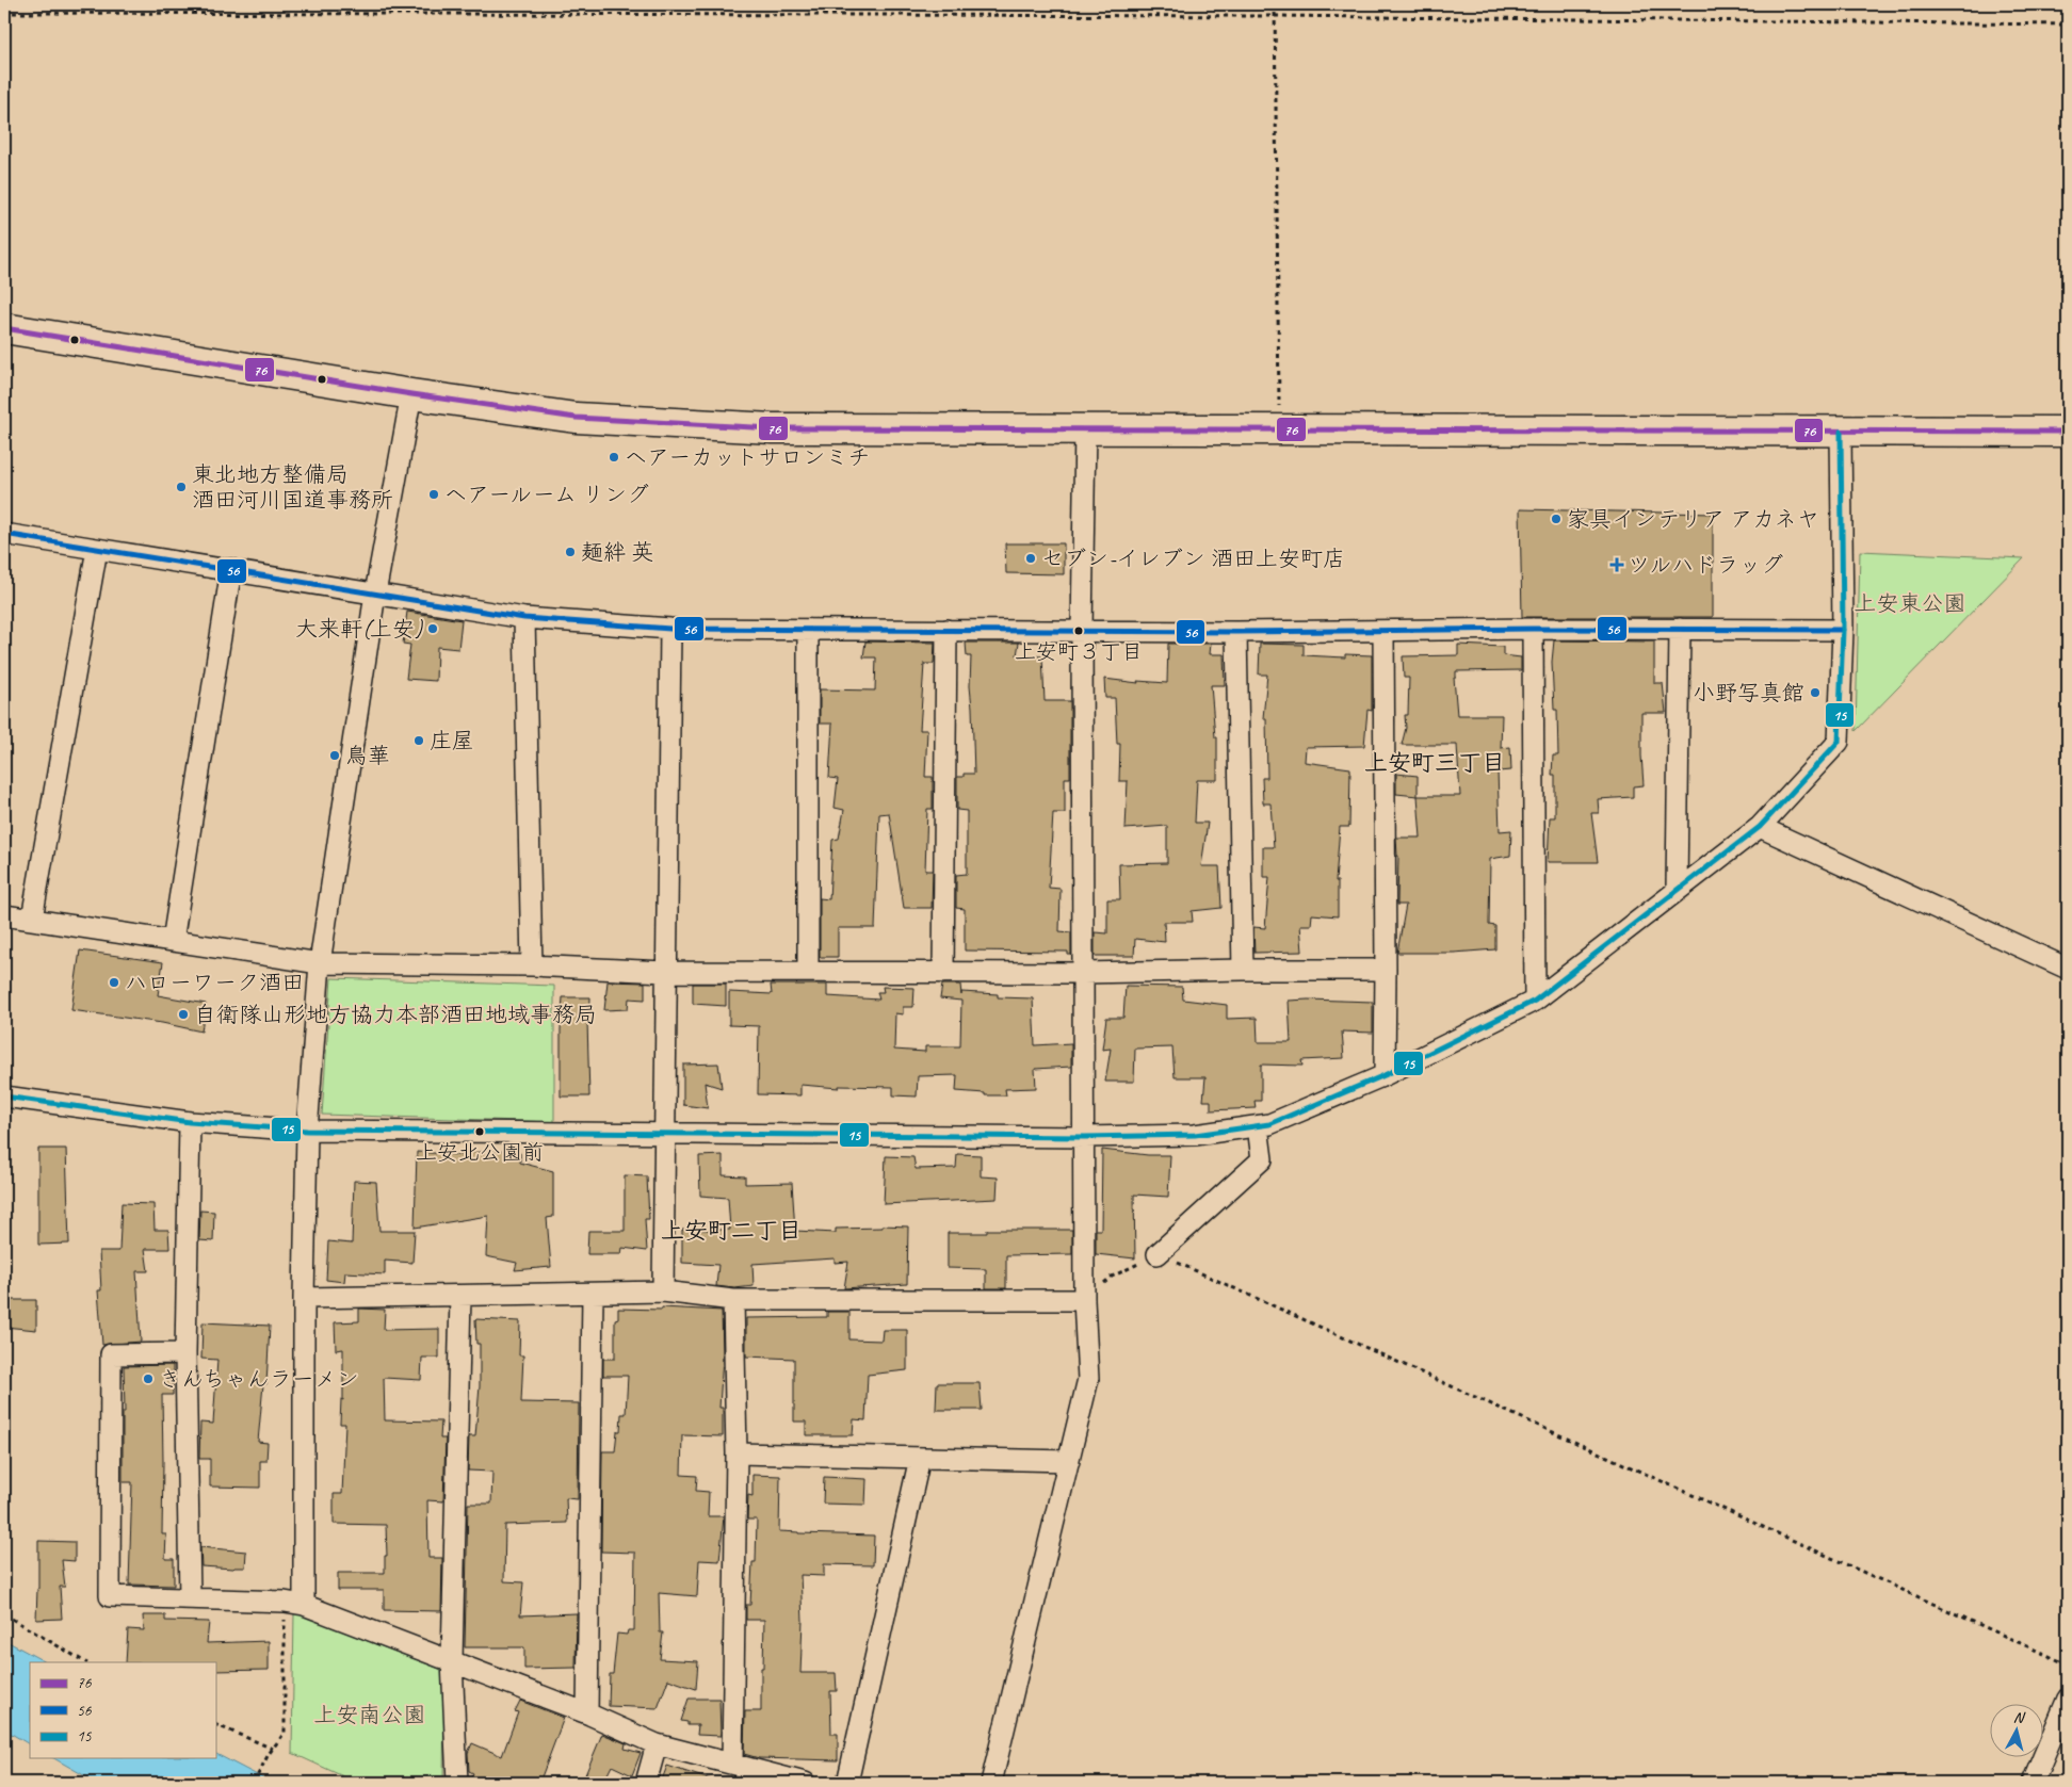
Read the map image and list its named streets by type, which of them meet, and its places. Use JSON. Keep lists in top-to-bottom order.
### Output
{
  "districts": ["上安町三丁目", "上安町二丁目"],
  "parks": ["上安東公園", "上安南公園"],
  "places": {
    "other": [
      "ヘアーカットサロンミチ",
      "東北地方整備局 酒田河川国道事務所",
      "ヘアールーム リング",
      "家具インテリア アカネヤ",
      "麺絆 英",
      "セブン-イレブン 酒田上安町店",
      "大来軒(上安)",
      "上安町３丁目",
      "小野写真館",
      "庄屋",
      "鳥華",
      "ハローワーク酒田",
      "自衛隊山形地方協力本部酒田地域事務局",
      "上安北公園前",
      "きんちゃんラーメン"
    ],
    "health": ["ツルハドラッグ"]
  },
  "lines": ["transit line 76", "transit line 15", "transit line 56"],
  "legend": ["76", "56", "15"],
  "north": "top"
}
